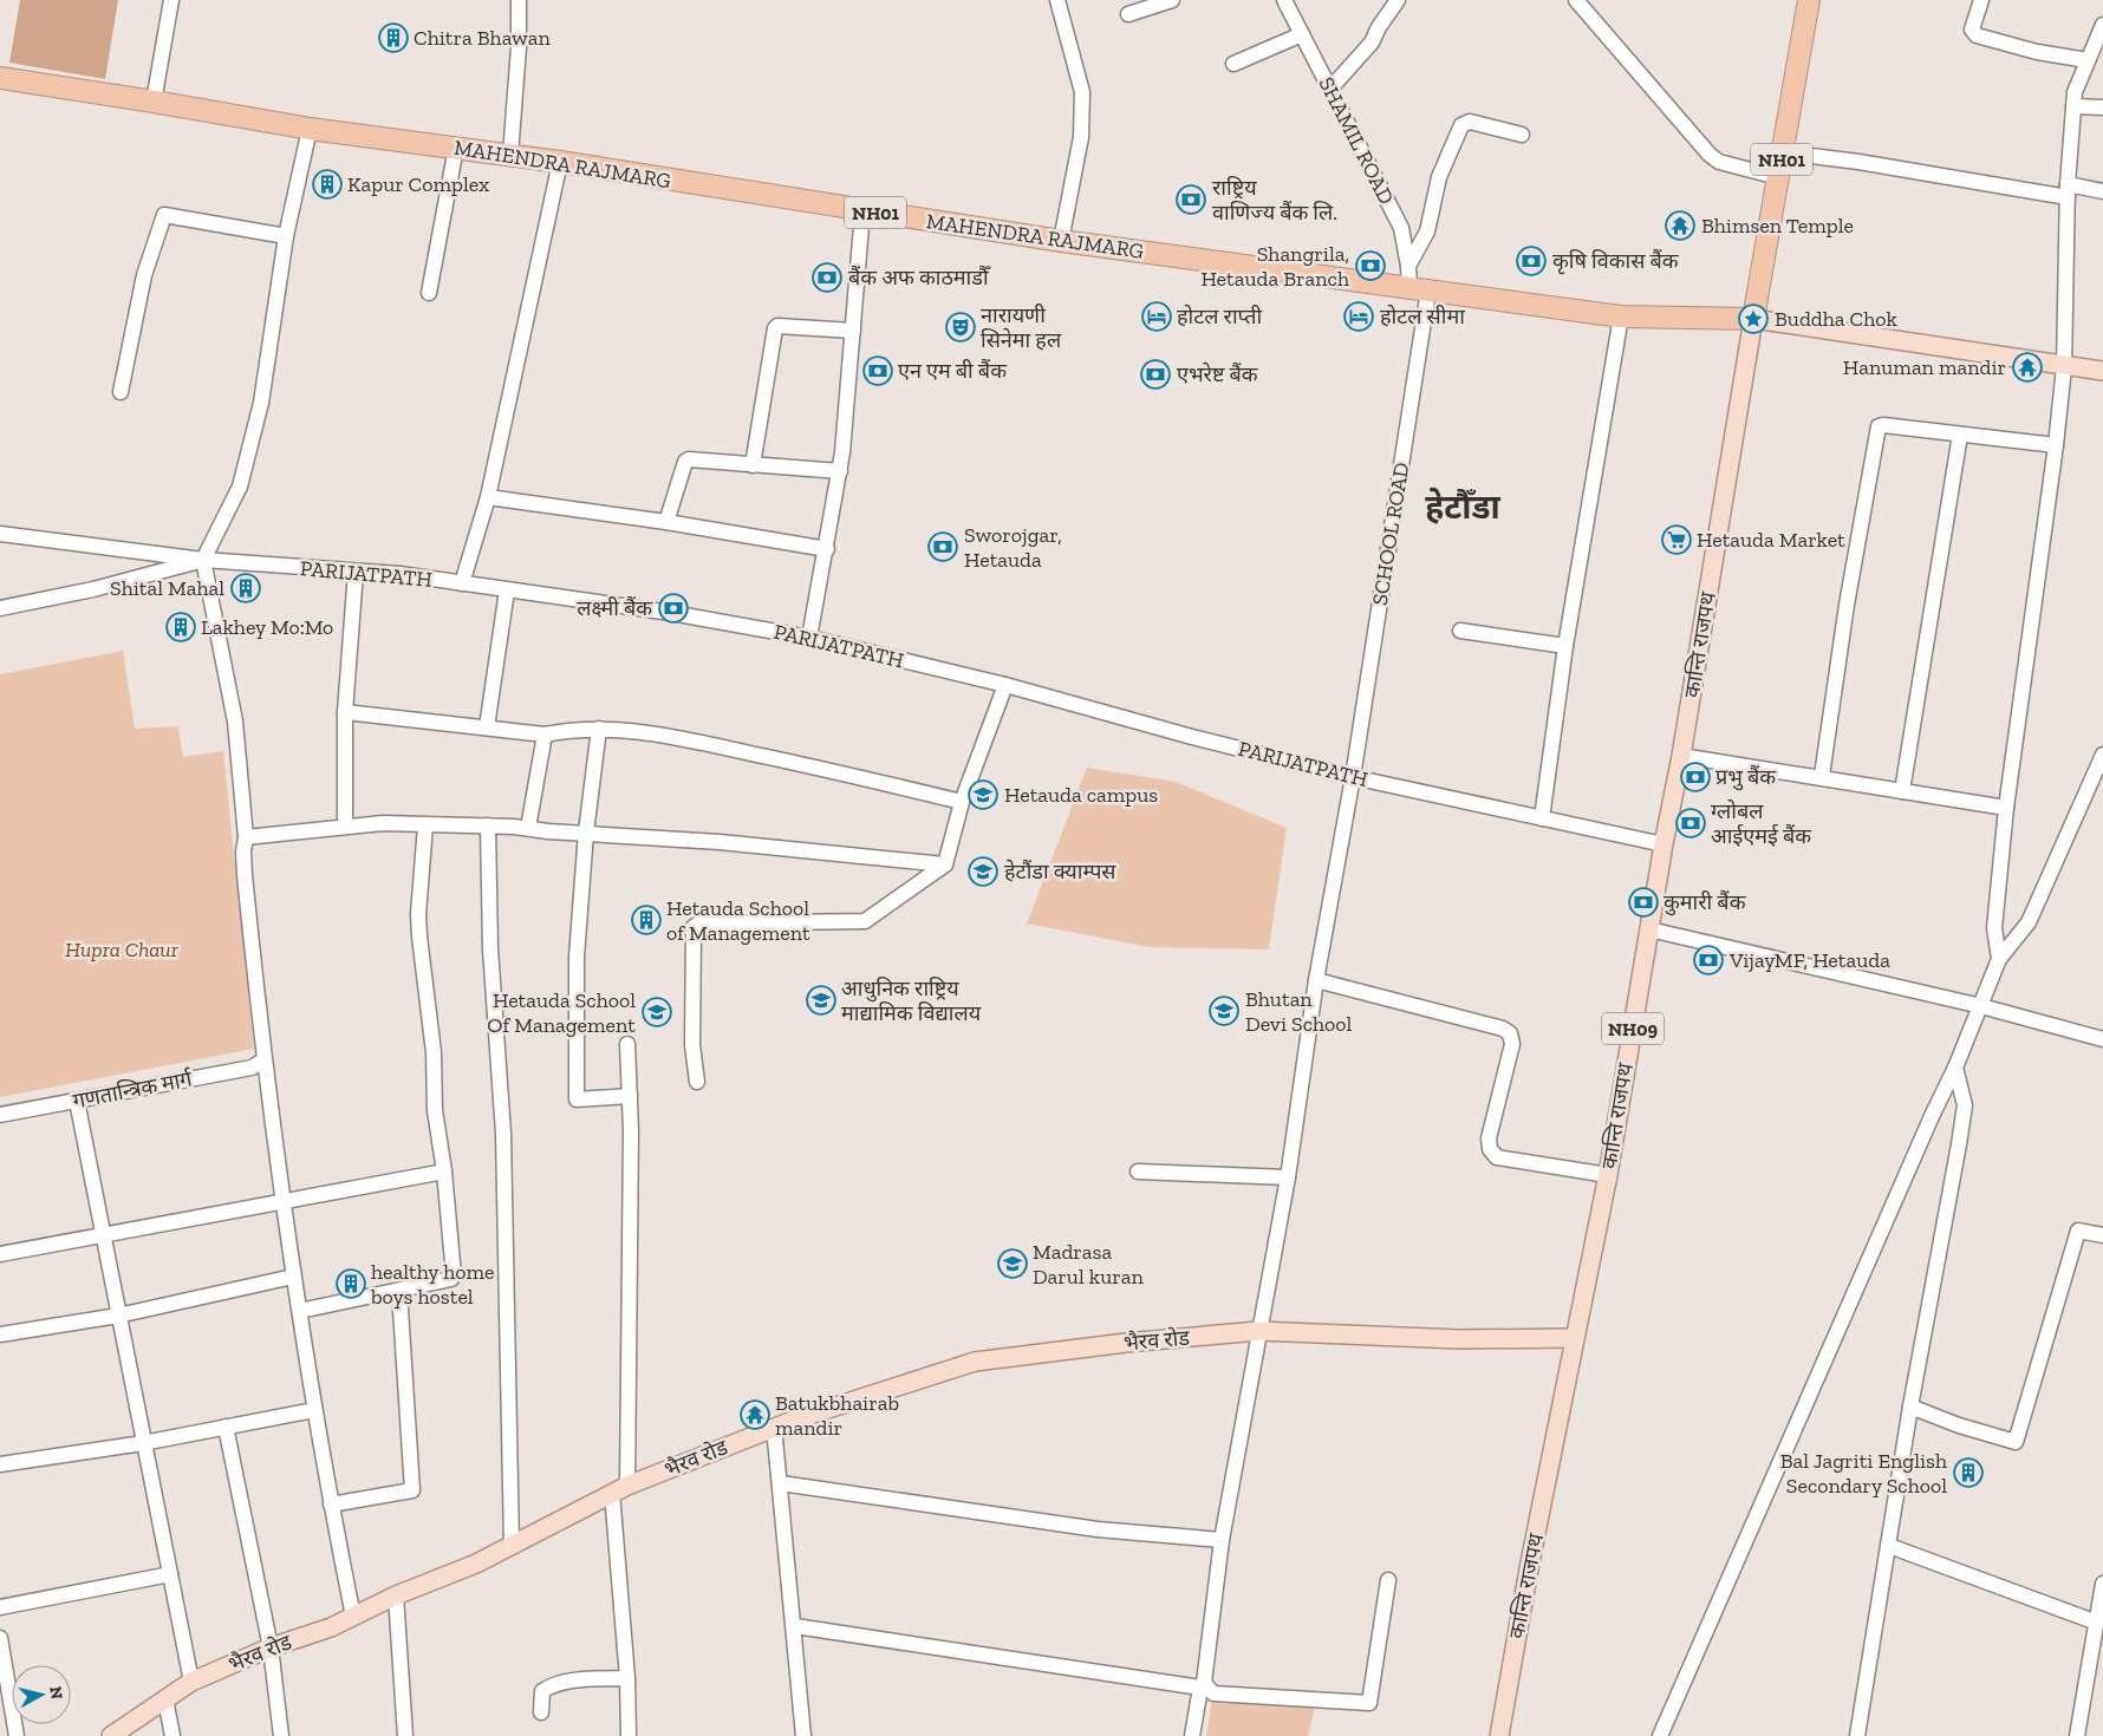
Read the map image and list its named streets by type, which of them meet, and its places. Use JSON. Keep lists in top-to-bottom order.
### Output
{
  "streets": {
    "highway": ["NH01", "MAHENDRA RAJMARG"],
    "main road": ["कान्ति राजपथ", "NH09", "भैरव रोड"],
    "street": [
      "SHAMIL ROAD",
      "SCHOOL ROAD",
      "PARIJATPATH",
      "गणतान्त्रिक मार्ग"
    ]
  },
  "crossings": [
    ["SHAMIL ROAD", "MAHENDRA RAJMARG"],
    ["SHAMIL ROAD", "SCHOOL ROAD"],
    ["NH01", "MAHENDRA RAJMARG"],
    ["NH01", "कान्ति राजपथ"],
    ["MAHENDRA RAJMARG", "SCHOOL ROAD"],
    ["MAHENDRA RAJMARG", "कान्ति राजपथ"],
    ["SCHOOL ROAD", "PARIJATPATH"],
    ["SCHOOL ROAD", "भैरव रोड"],
    ["PARIJATPATH", "कान्ति राजपथ"],
    ["कान्ति राजपथ", "भैरव रोड"]
  ],
  "districts": ["हेटौँडा"],
  "parks": ["Hupra Chaur"],
  "places": {
    "building": [
      "Chitra Bhawan",
      "Kapur Complex",
      "Shital Mahal",
      "Lakhey Mo:Mo",
      "Hetauda School of Management",
      "healthy home boys hostel",
      "Bal Jagriti English Secondary School"
    ],
    "bank": [
      "राष्ट्रिय वाणिज्य बैंक लि.",
      "कृषि विकास बैंक",
      "Shangrila, Hetauda Branch",
      "बैंक अफ काठमाडौँ",
      "एन एम बी बैंक",
      "एभरेष्ट बैंक",
      "Sworojgar, Hetauda",
      "लक्ष्मी बैंक",
      "प्रभु बैंक",
      "ग्लोबल आईएमई बैंक",
      "कुमारी बैंक",
      "VijayMF, Hetauda"
    ],
    "temple": ["Bhimsen Temple", "Hanuman mandir", "Batukbhairab mandir"],
    "hotel": ["होटल राप्ती", "होटल सीमा"],
    "place": ["Buddha Chok"],
    "theatre": ["नारायणी सिनेमा हल"],
    "supermarket": ["Hetauda Market"],
    "school or university": [
      "Hetauda campus",
      "हेटौंडा क्याम्पस",
      "आधुनिक राष्ट्रिय माद्यामिक विद्यालय",
      "Bhutan Devi School",
      "Hetauda School Of Management",
      "Madrasa Darul kuran"
    ]
  },
  "north": "right"
}
